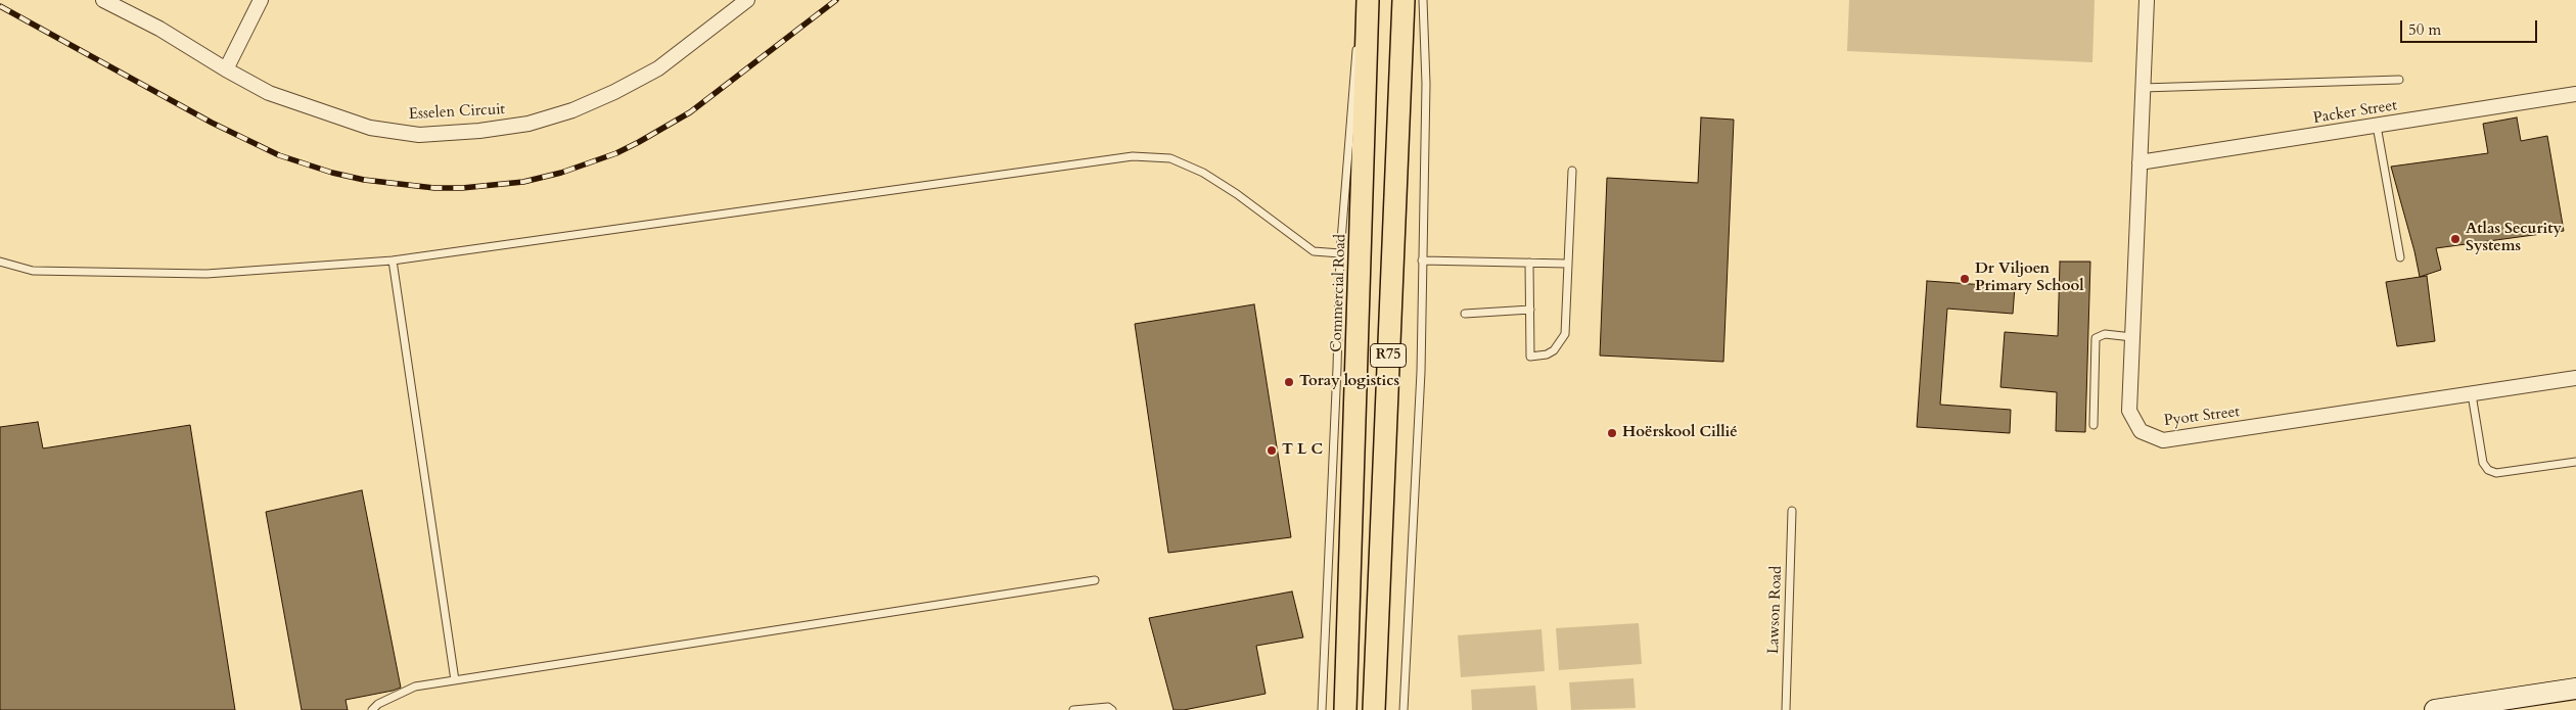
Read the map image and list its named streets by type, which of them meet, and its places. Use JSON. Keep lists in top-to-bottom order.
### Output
{
  "streets": {
    "main road": ["Commercial Road", "R75"],
    "street": ["Esselen Circuit", "Packer Street", "Pyott Street"],
    "lane": ["Lawson Road"]
  },
  "crossings": [
    ["Packer Street", "Pyott Street"]
  ],
  "places": [
    "Atlas Security Systems",
    "Dr Viljoen Primary School",
    "Toray logistics",
    "Hoërskool Cillié",
    "T L C"
  ],
  "scale_bar": "50 m"
}
